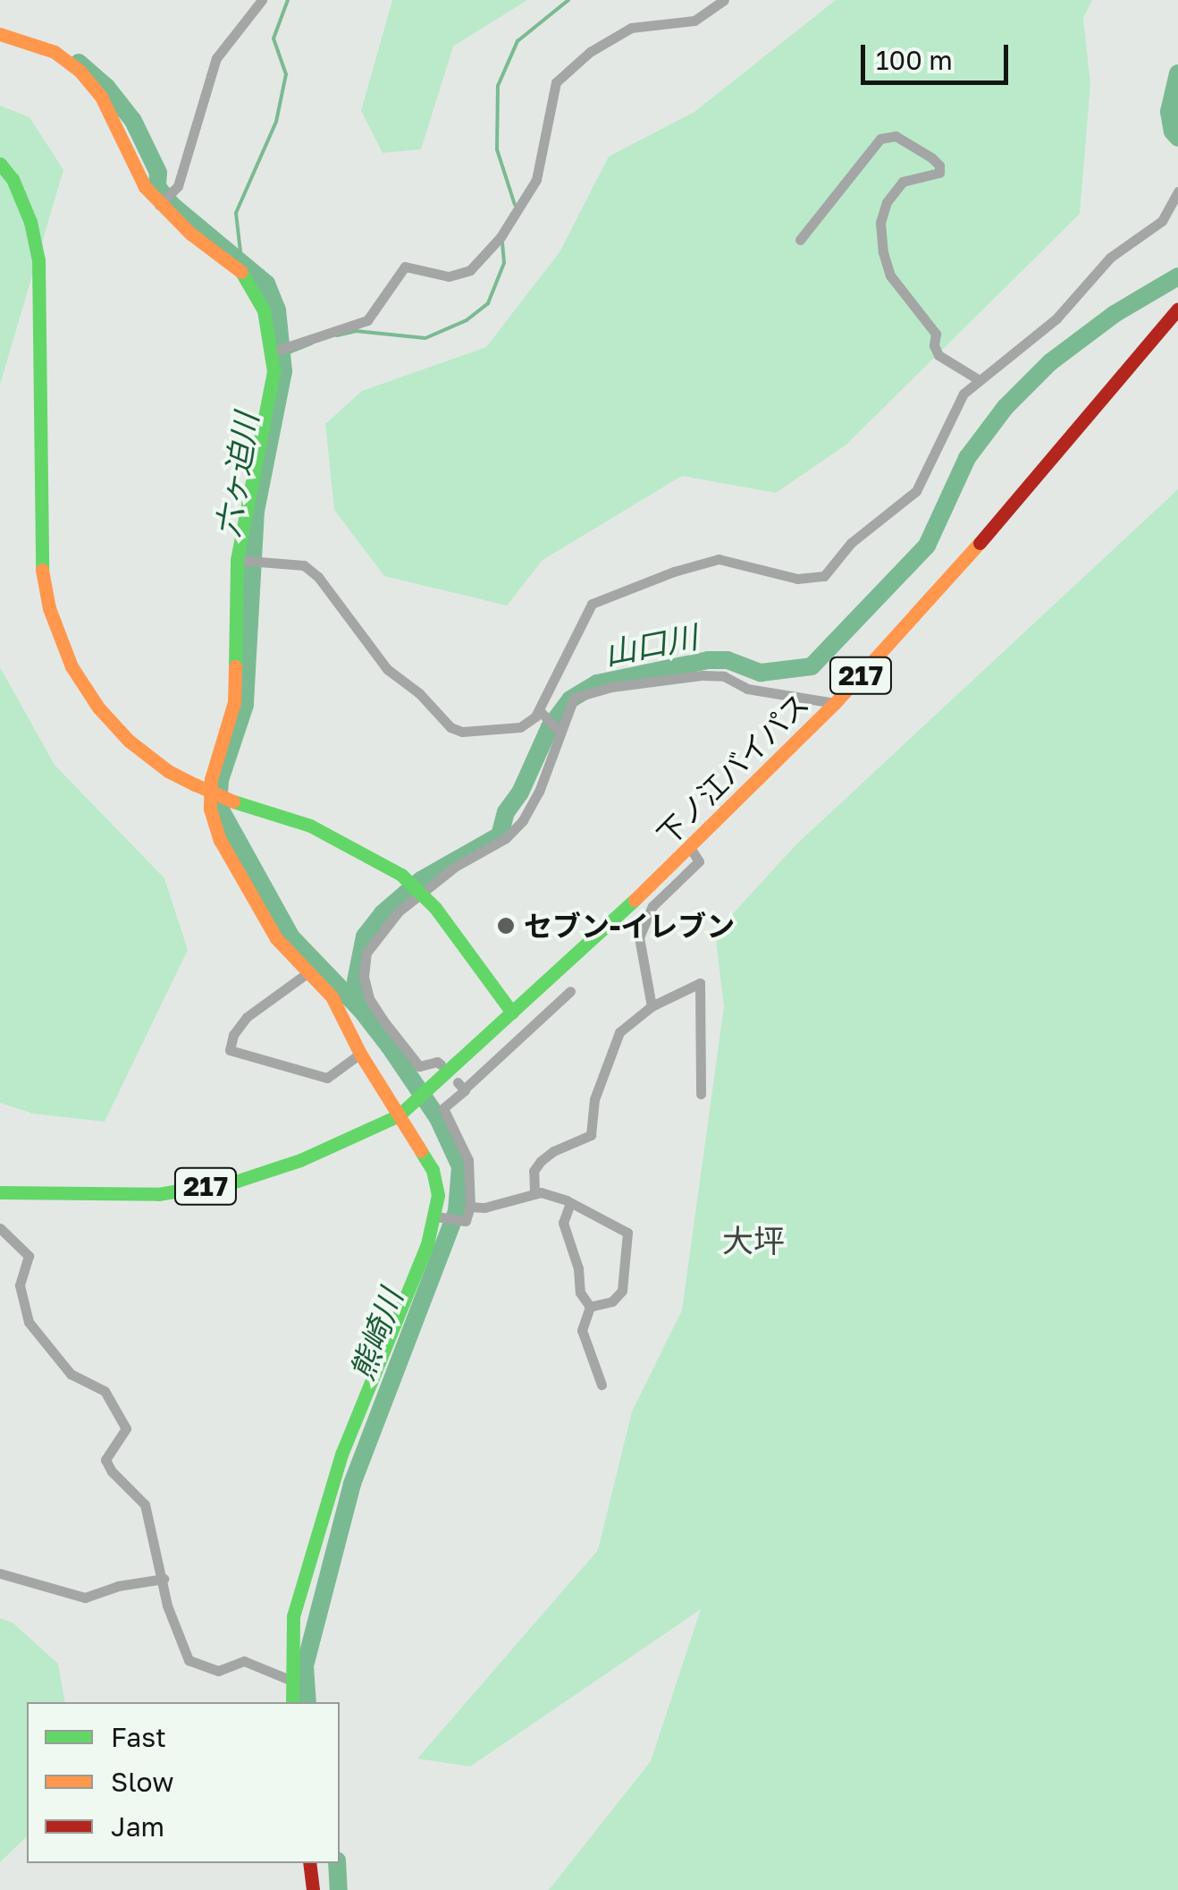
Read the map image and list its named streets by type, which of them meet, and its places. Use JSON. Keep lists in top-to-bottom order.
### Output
{
  "streets": {
    "main road": ["217", "下ノ江バイパス"]
  },
  "crossings": [
    ["217", "下ノ江バイパス"]
  ],
  "districts": ["大坪"],
  "water": ["六ヶ迫川", "山口川", "熊崎川"],
  "places": ["セブン-イレブン"],
  "legend": ["Fast", "Slow", "Jam"],
  "scale_bar": "100 m"
}
